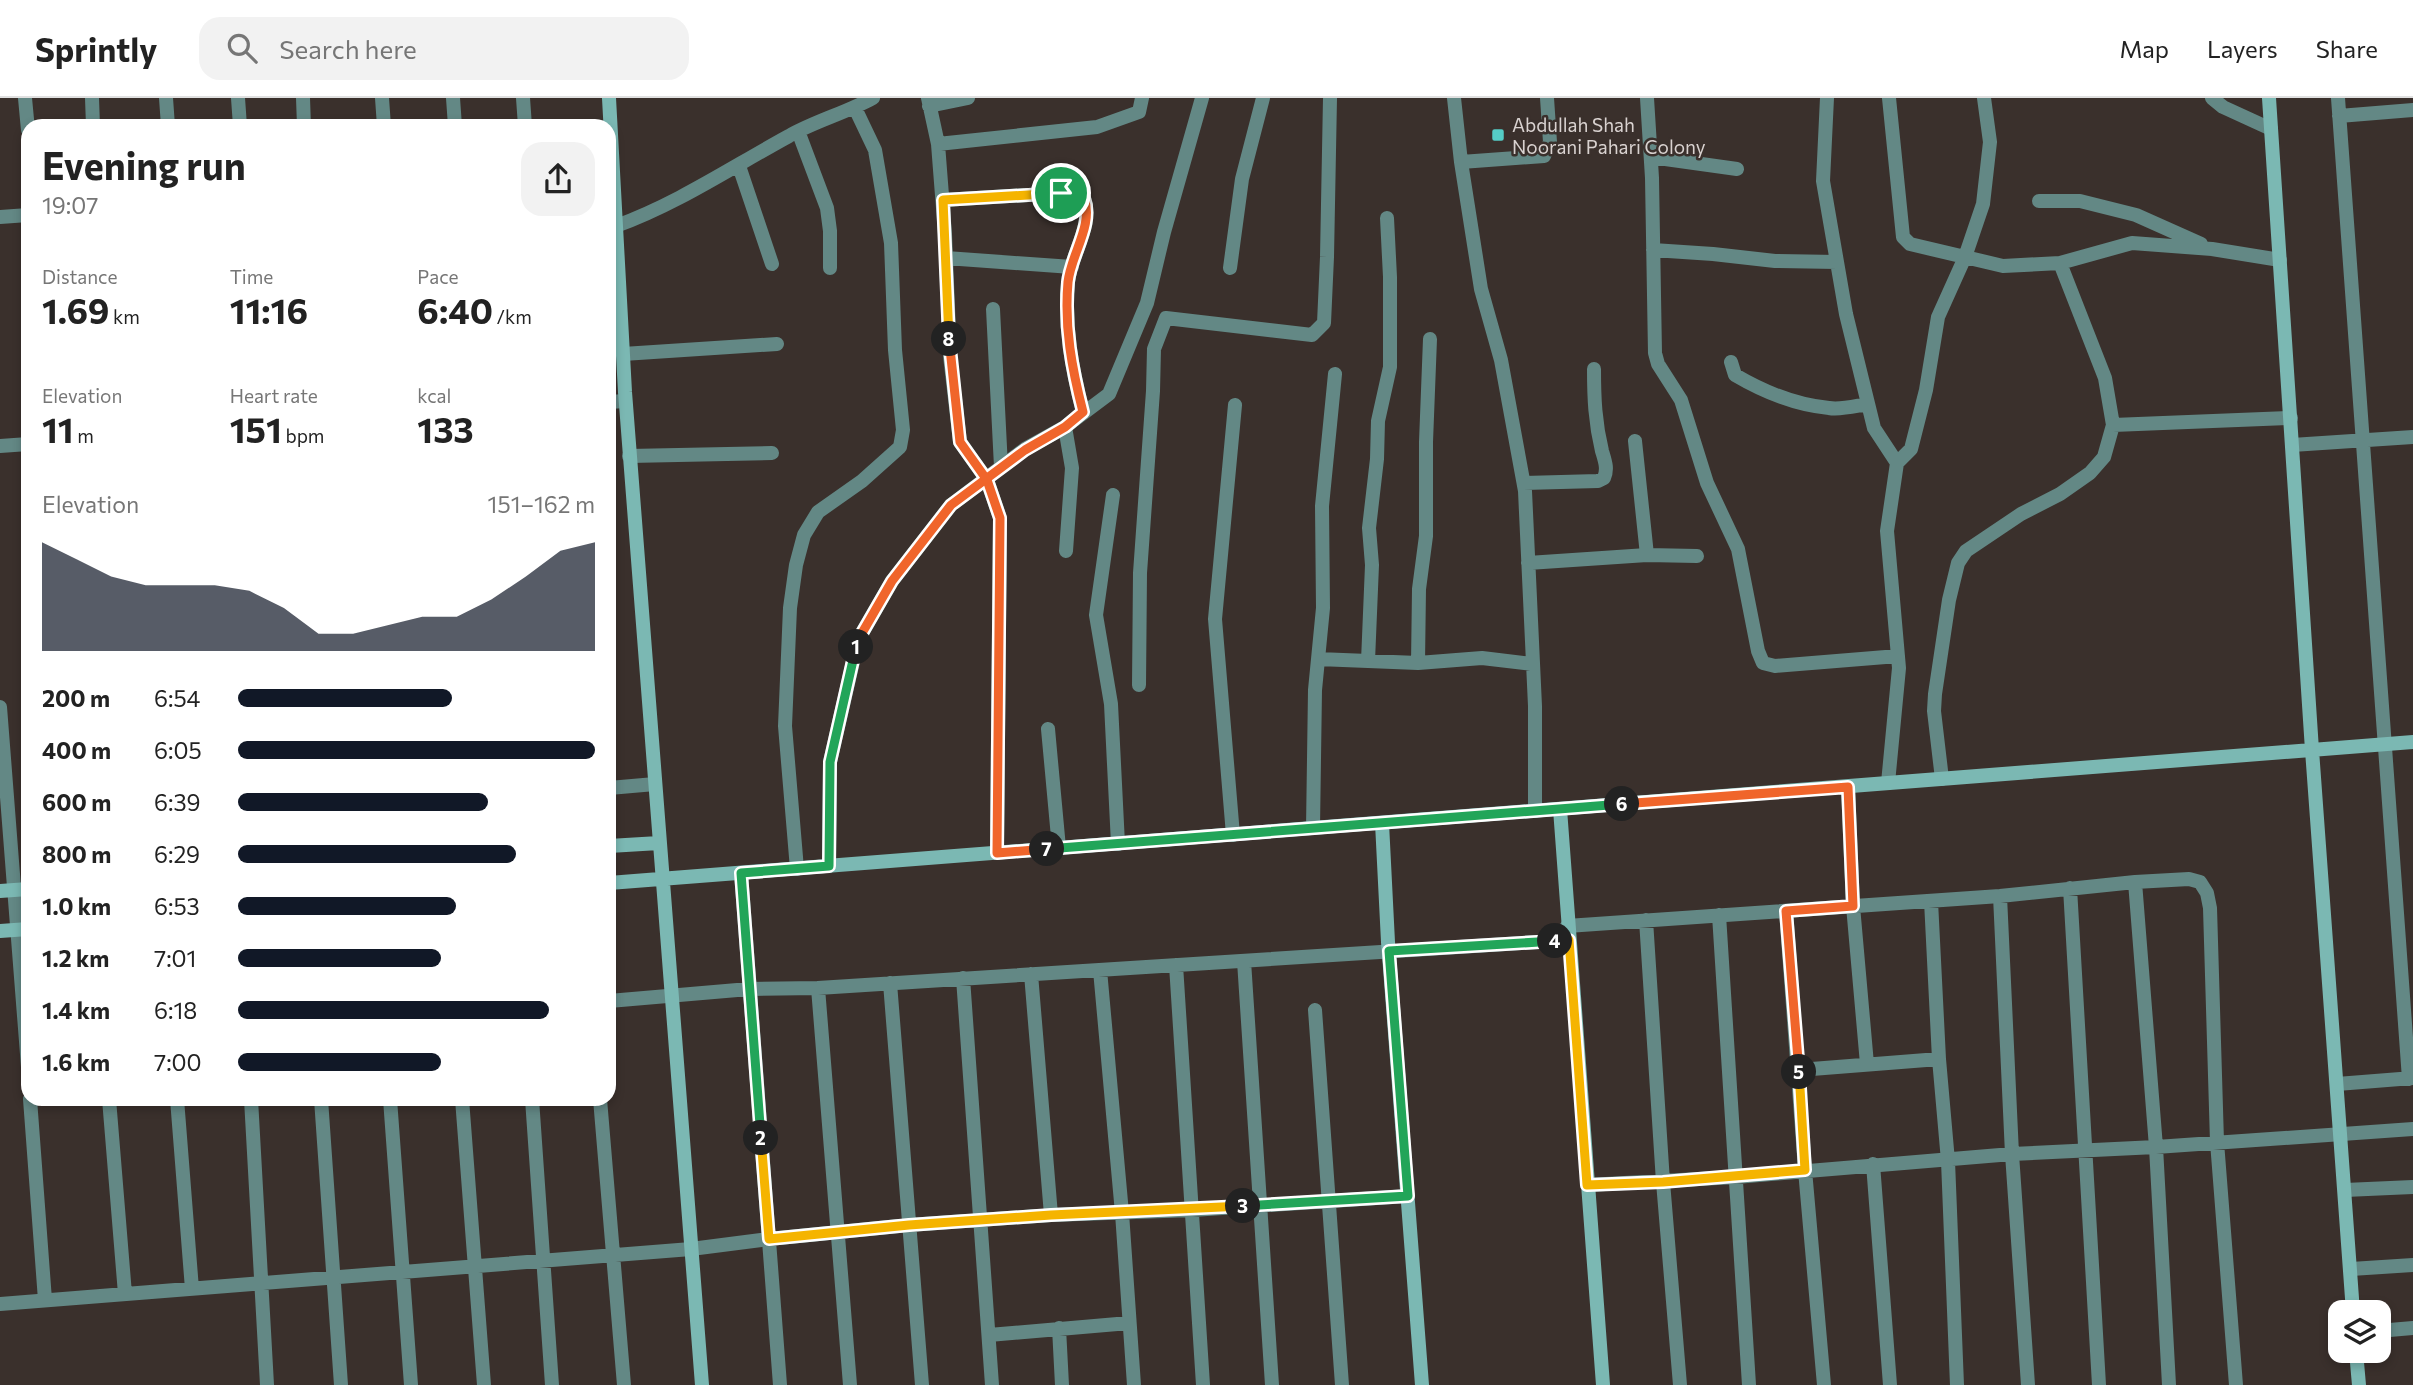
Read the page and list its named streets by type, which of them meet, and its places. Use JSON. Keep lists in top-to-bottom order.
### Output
{
  "places": {
    "transit": ["Abdullah Shah Noorani Pahari Colony"]
  },
  "page": {
    "header": "Sprintly",
    "search": "Search here",
    "nav": ["Map", "Layers", "Share"],
    "heading": ["Evening run", "19:07"],
    "stats": [
      ["Distance", "1.69 km"],
      ["Time", "11:16"],
      ["Pace", "6:40 /km"],
      ["Elevation", "11 m"],
      ["Heart rate", "151 bpm"],
      ["kcal", "133"]
    ],
    "pins": [
      "8",
      "1",
      "6",
      "7",
      "4",
      "5",
      "2",
      "3"
    ],
    "chart": ["Elevation", "151–162 m"],
    "list": [
      {
        "name": "200 m",
        "note": "6:54"
      },
      {
        "name": "400 m",
        "note": "6:05"
      },
      {
        "name": "600 m",
        "note": "6:39"
      },
      {
        "name": "800 m",
        "note": "6:29"
      },
      {
        "name": "1.0 km",
        "note": "6:53"
      },
      {
        "name": "1.2 km",
        "note": "7:01"
      },
      {
        "name": "1.4 km",
        "note": "6:18"
      },
      {
        "name": "1.6 km",
        "note": "7:00"
      }
    ]
  }
}
